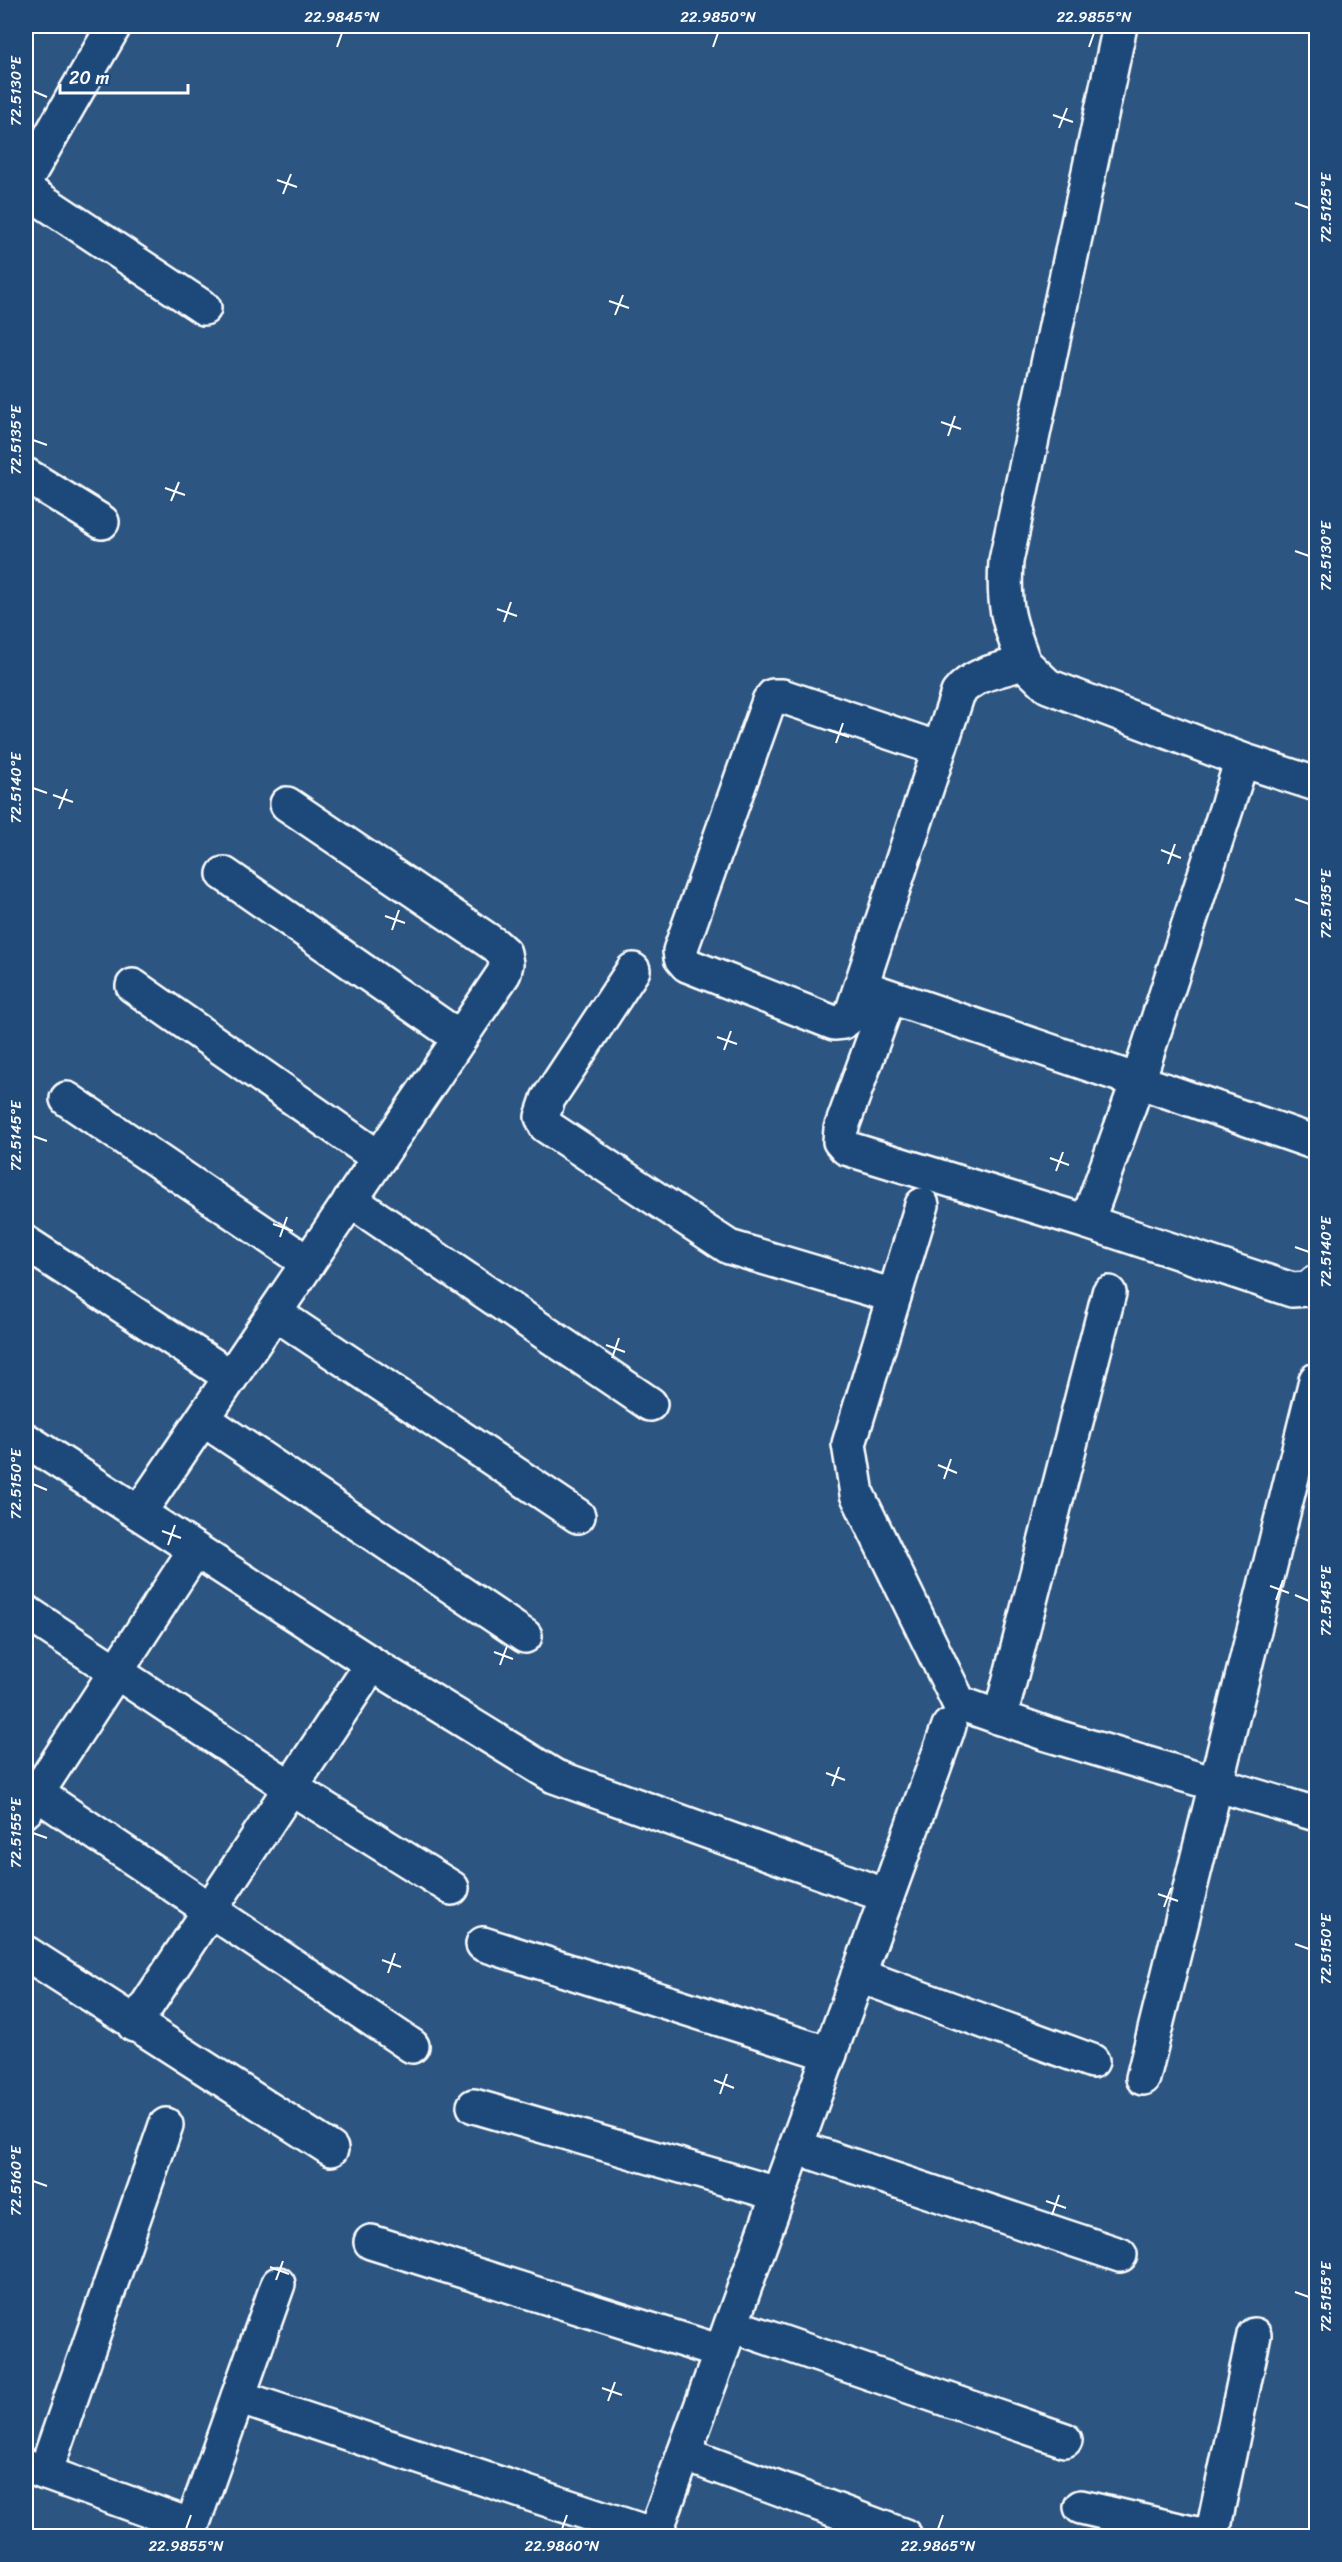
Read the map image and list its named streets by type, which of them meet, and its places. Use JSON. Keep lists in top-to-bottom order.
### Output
{
  "scale_bar": "20 m",
  "coordinates": [
    "22.9845°N",
    "22.9850°N",
    "22.9855°N",
    "72.5130°E",
    "72.5125°E",
    "72.5135°E",
    "72.5140°E",
    "72.5145°E",
    "72.5150°E",
    "72.5155°E",
    "72.5160°E",
    "22.9860°N",
    "22.9865°N"
  ]
}
